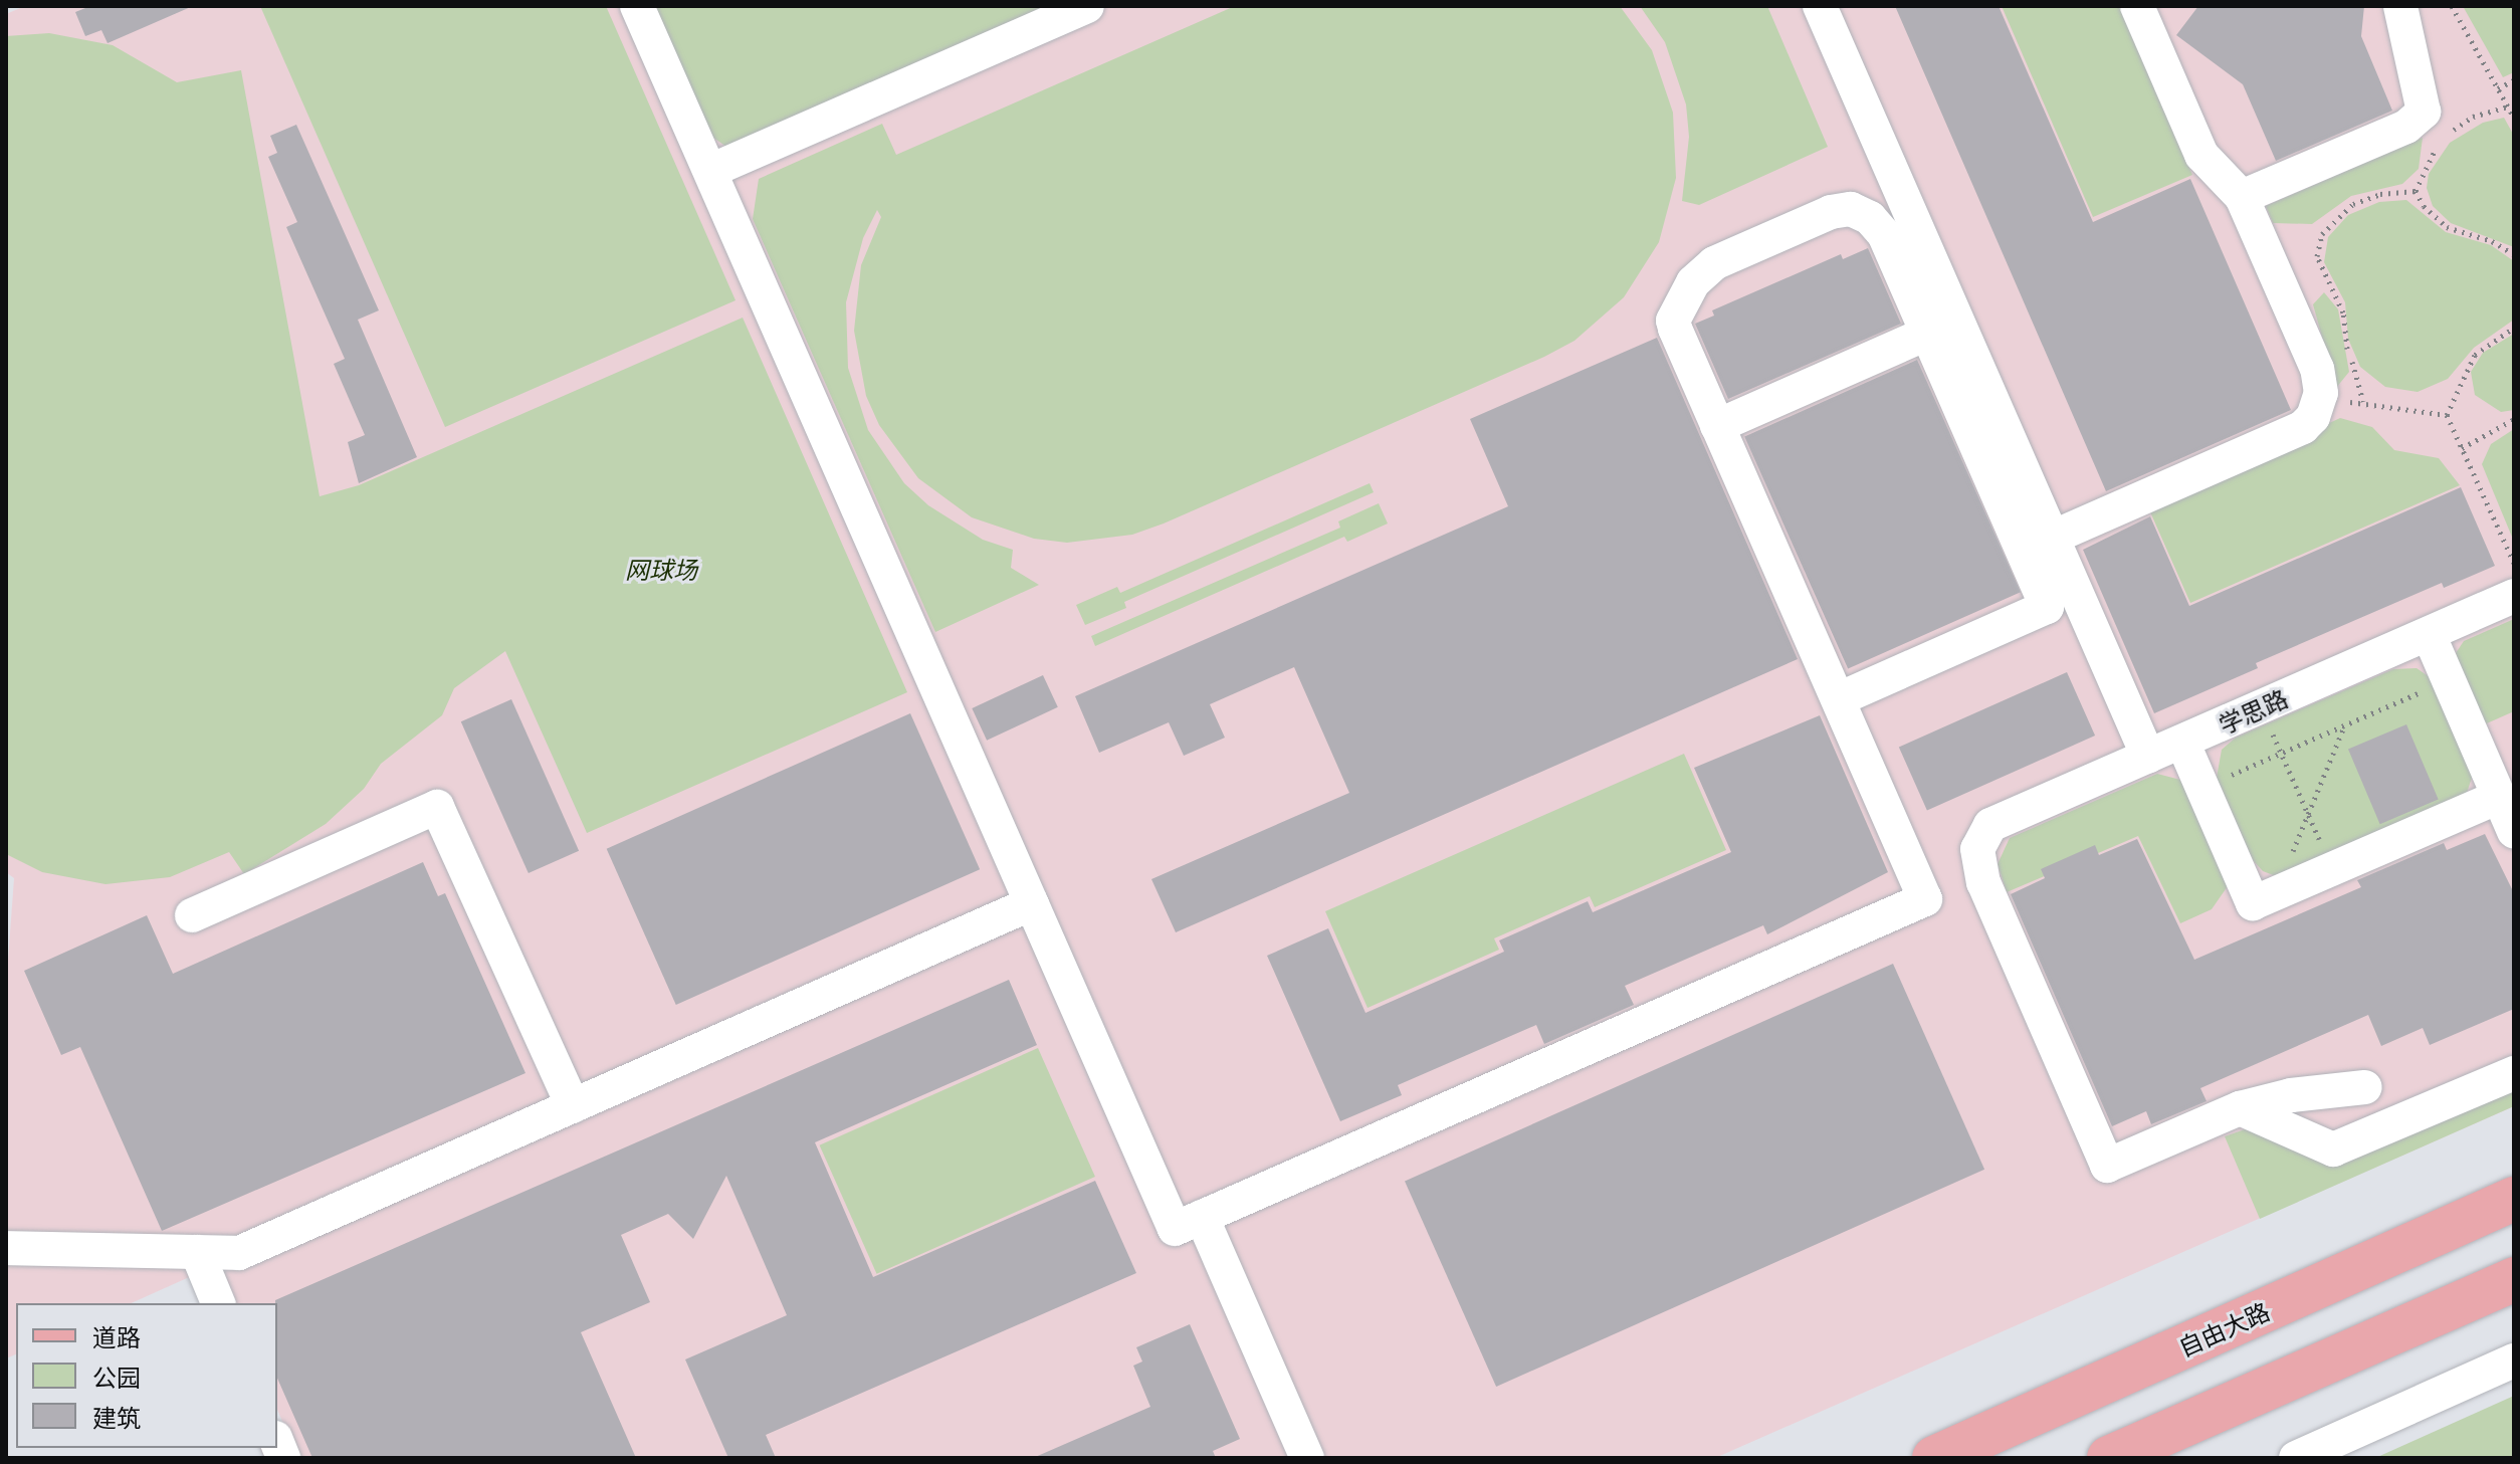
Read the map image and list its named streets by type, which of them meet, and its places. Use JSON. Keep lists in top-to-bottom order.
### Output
{
  "streets": {
    "main road": ["自由大路"],
    "street": ["学思路"]
  },
  "parks": ["网球场"],
  "legend": ["道路", "公园", "建筑"]
}
